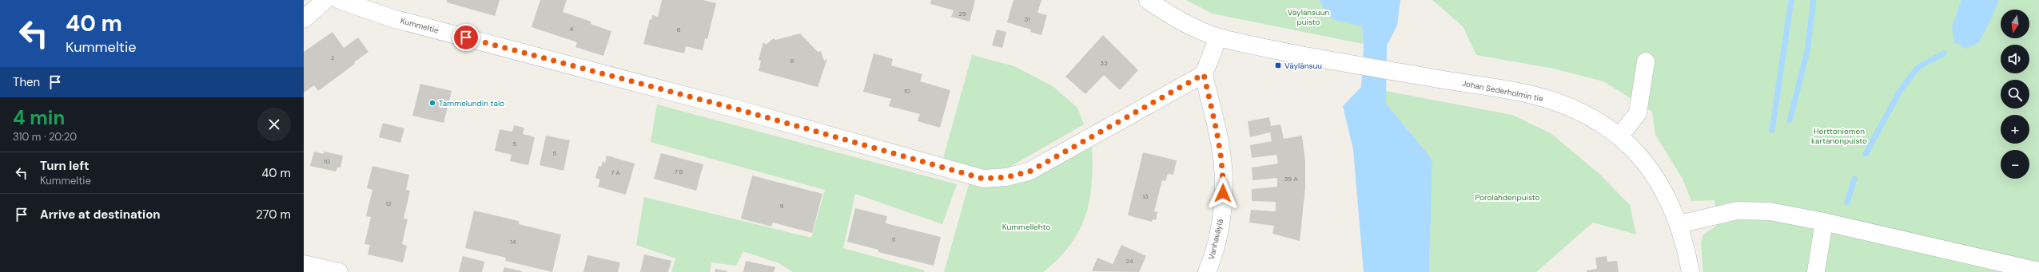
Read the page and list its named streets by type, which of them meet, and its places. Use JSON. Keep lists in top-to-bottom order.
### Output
{
  "streets": {
    "street": ["Kummeltie", "Johan Sederholmin tie", "Vanhaväylä"]
  },
  "crossings": [
    ["Kummeltie", "Vanhaväylä"]
  ],
  "parks": [
    "Väylänsuun puisto",
    "Herttoniemen kartanonpuisto",
    "Porolahdenpuisto",
    "Kummellehto"
  ],
  "places": {
    "transit": ["Väylänsuu"],
    "other": ["Tammelundin talo"]
  },
  "house_numbers": [
    "29",
    "31",
    "4",
    "6",
    "2",
    "8",
    "33",
    "10",
    "5",
    "5",
    "10",
    "7 B",
    "7 A",
    "39 A",
    "13",
    "12",
    "9",
    "11",
    "14",
    "24"
  ],
  "north": "bottom",
  "page": {
    "turn": ["40 m", "Kummeltie"],
    "map_buttons": ["+", "−"],
    "then": "Then",
    "heading": ["4 min", "310 m · 20:20"],
    "list": [
      {
        "name": "Turn left",
        "note": "Kummeltie",
        "value": "40 m"
      },
      {
        "name": "Arrive at destination",
        "value": "270 m"
      }
    ]
  }
}
